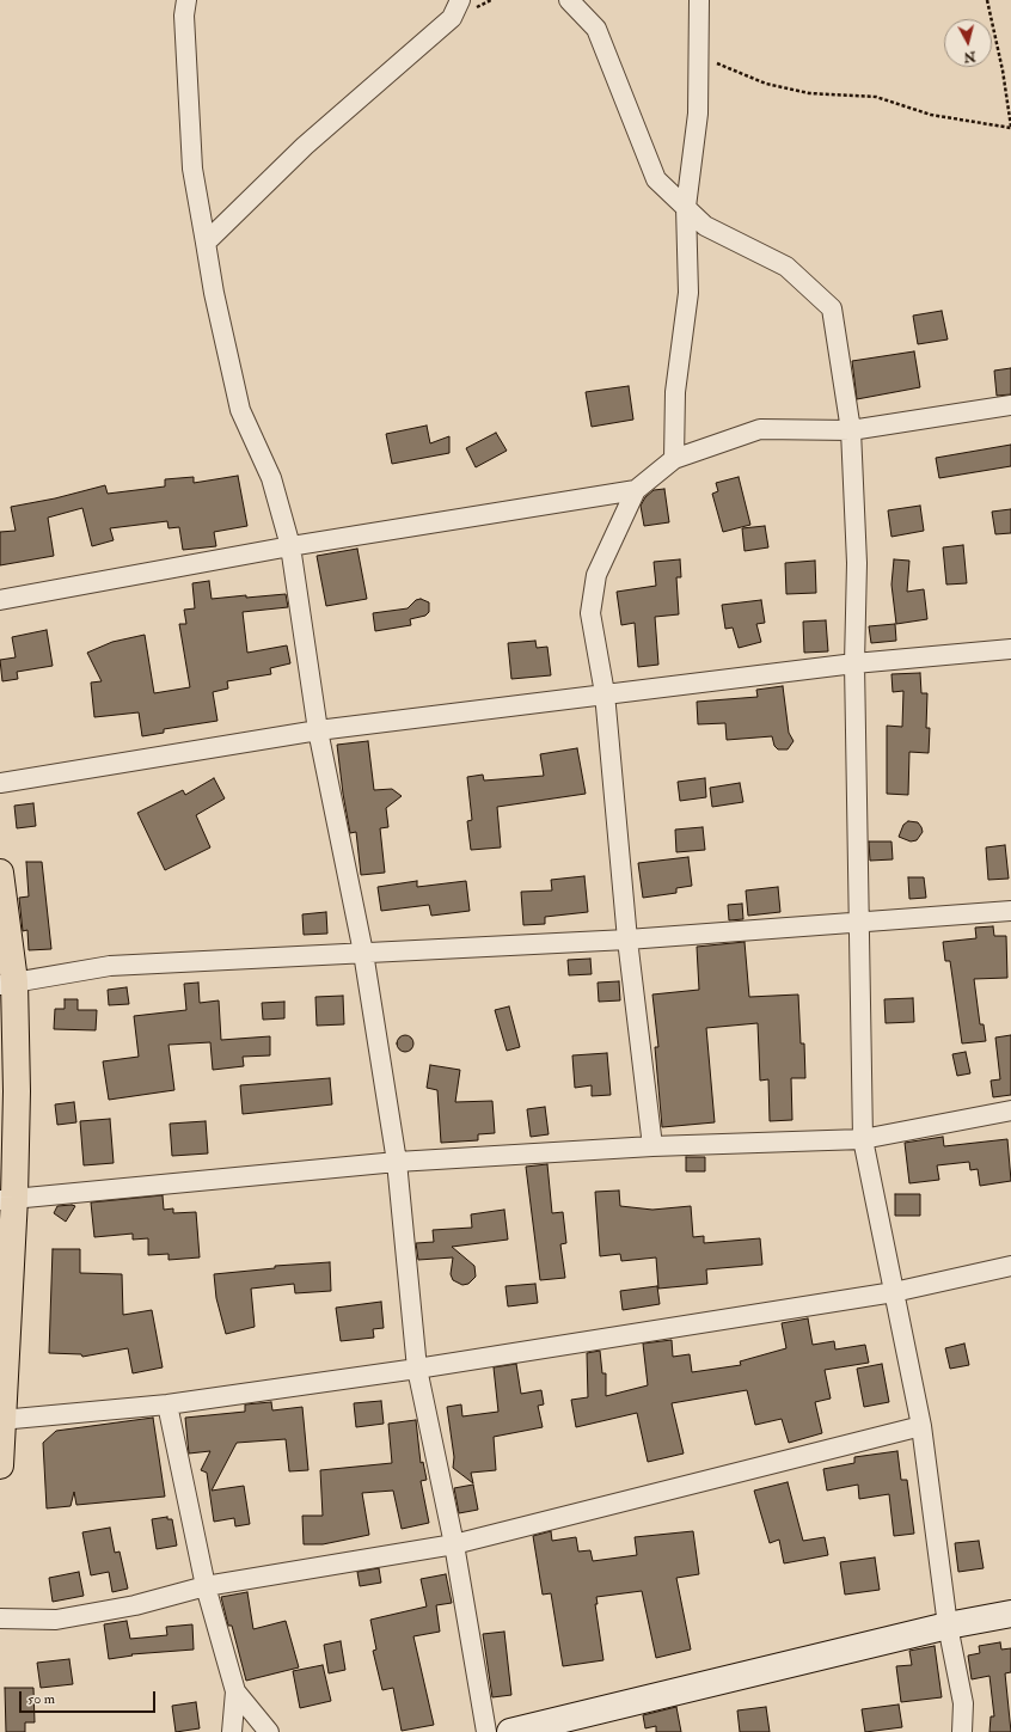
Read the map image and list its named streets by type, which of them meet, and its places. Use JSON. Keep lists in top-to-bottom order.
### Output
{
  "scale_bar": "50 m",
  "north": "bottom"
}
